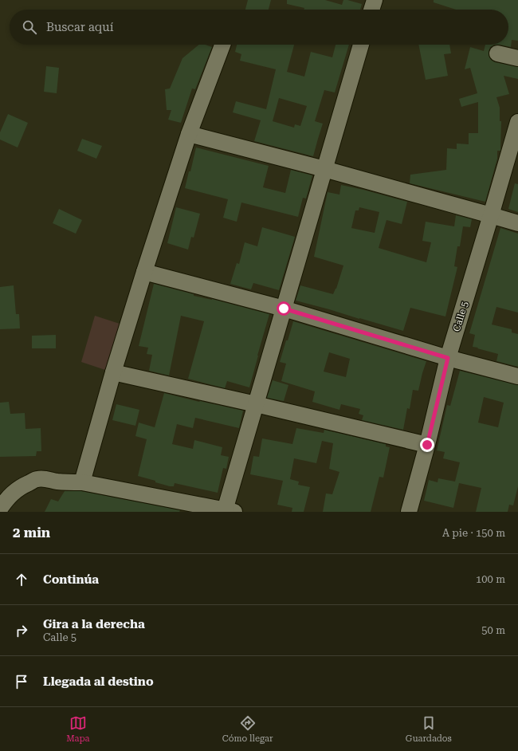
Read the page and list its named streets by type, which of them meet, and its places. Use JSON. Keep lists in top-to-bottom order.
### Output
{
  "streets": {
    "street": ["Calle 5"]
  },
  "page": {
    "search": "Buscar aquí",
    "heading": ["2 min", "A pie · 150 m"],
    "list": [
      ["Continúa", "100 m"],
      ["Gira a la derecha", "Calle 5", "50 m"],
      "Llegada al destino"
    ],
    "nav": ["Mapa", "Cómo llegar", "Guardados"]
  }
}
